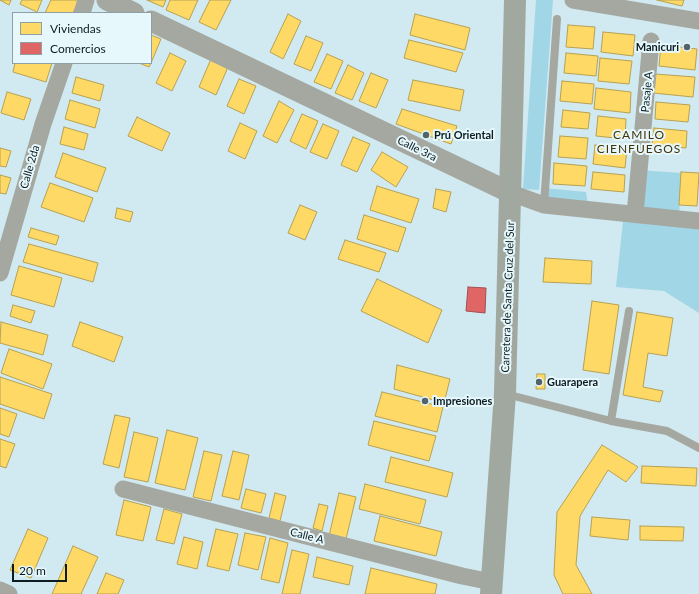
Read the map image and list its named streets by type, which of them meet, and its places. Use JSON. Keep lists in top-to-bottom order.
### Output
{
  "streets": {
    "main road": ["Carretera de Santa Cruz del Sur"],
    "street": [
      "Pasaje A",
      "Calle 3ra",
      "Calle 2da",
      "Calle A"
    ]
  },
  "crossings": [
    ["Pasaje A", "Calle 3ra"],
    ["Calle 3ra", "Carretera de Santa Cruz del Sur"],
    ["Carretera de Santa Cruz del Sur", "Calle A"]
  ],
  "districts": ["CAMILO CIENFUEGOS"],
  "places": [
    "Manicuri",
    "Prú Oriental",
    "Guarapera",
    "Impresiones"
  ],
  "legend": ["Viviendas", "Comercios"],
  "scale_bar": "20 m"
}
